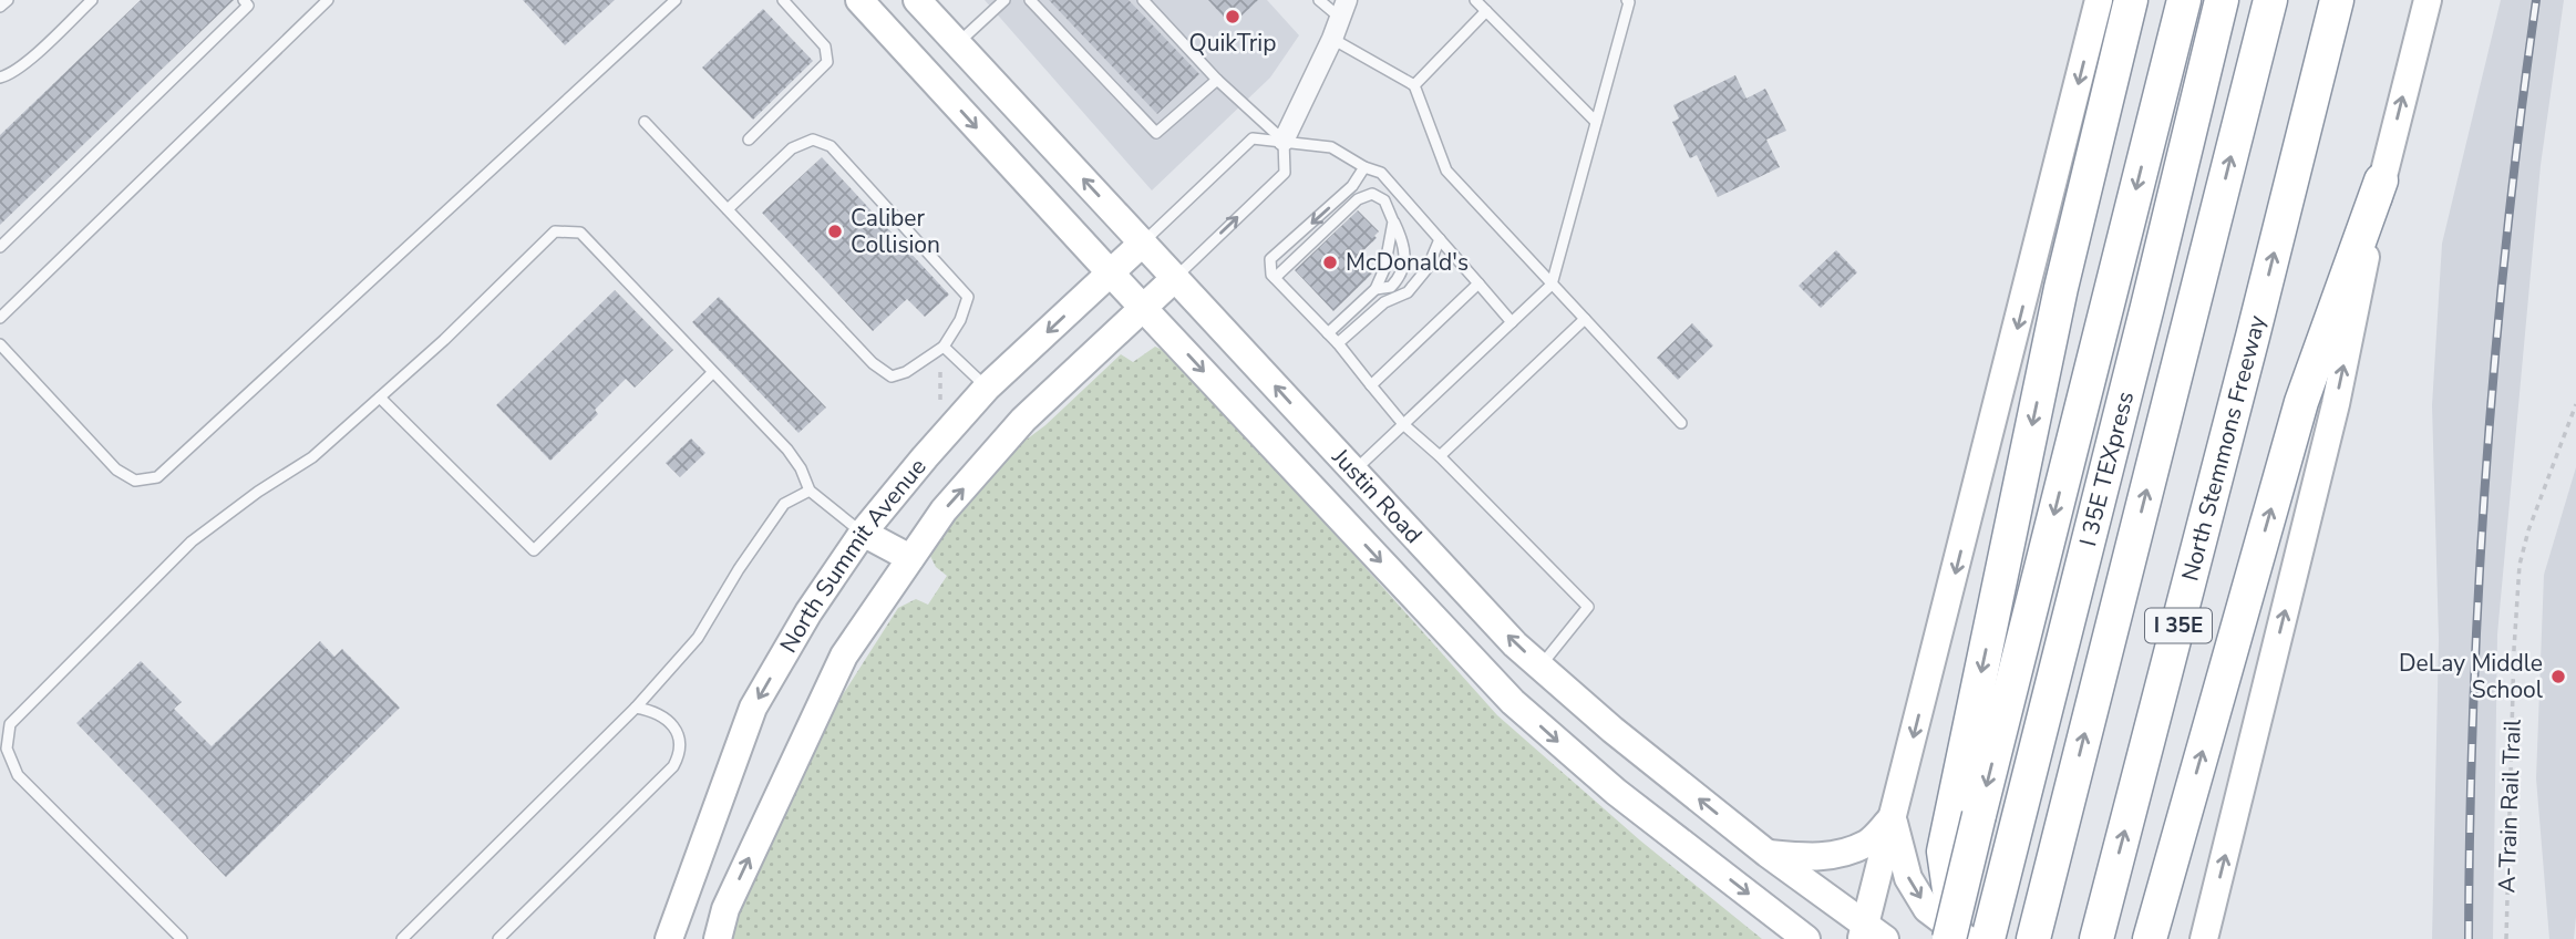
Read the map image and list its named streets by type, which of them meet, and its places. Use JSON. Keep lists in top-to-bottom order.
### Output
{
  "streets": {
    "highway": ["North Stemmons Freeway", "I 35E TEXpress", "I 35E"],
    "main road": ["Justin Road", "North Summit Avenue"],
    "path": ["A-Train Rail Trail"]
  },
  "crossings": [
    ["Justin Road", "North Summit Avenue"]
  ],
  "places": [
    "QuikTrip",
    "Caliber Collision",
    "McDonald's",
    "DeLay Middle School"
  ]
}
